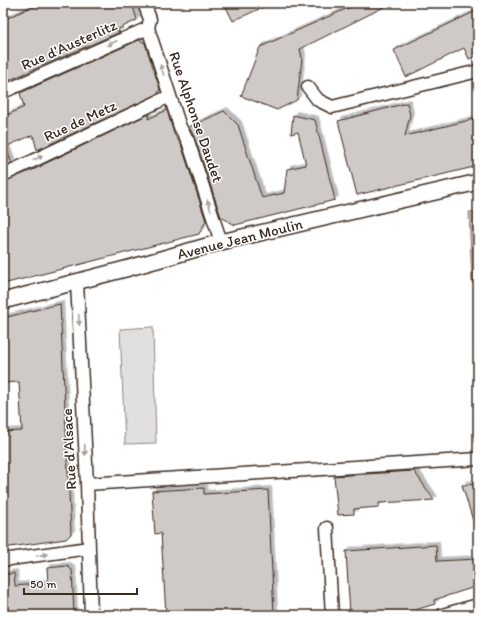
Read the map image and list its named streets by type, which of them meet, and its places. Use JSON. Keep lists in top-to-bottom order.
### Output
{
  "streets": {
    "street": [
      "Rue d'Austerlitz",
      "Rue Alphonse Daudet",
      "Rue de Metz",
      "Avenue Jean Moulin",
      "Rue d'Alsace"
    ]
  },
  "crossings": [
    ["Rue d'Austerlitz", "Rue Alphonse Daudet"],
    ["Rue Alphonse Daudet", "Rue de Metz"],
    ["Rue Alphonse Daudet", "Avenue Jean Moulin"],
    ["Avenue Jean Moulin", "Rue d'Alsace"]
  ],
  "one_way": [
    "Rue d'Austerlitz",
    "Rue Alphonse Daudet",
    "Rue de Metz",
    "Rue d'Alsace"
  ],
  "scale_bar": "50 m"
}
